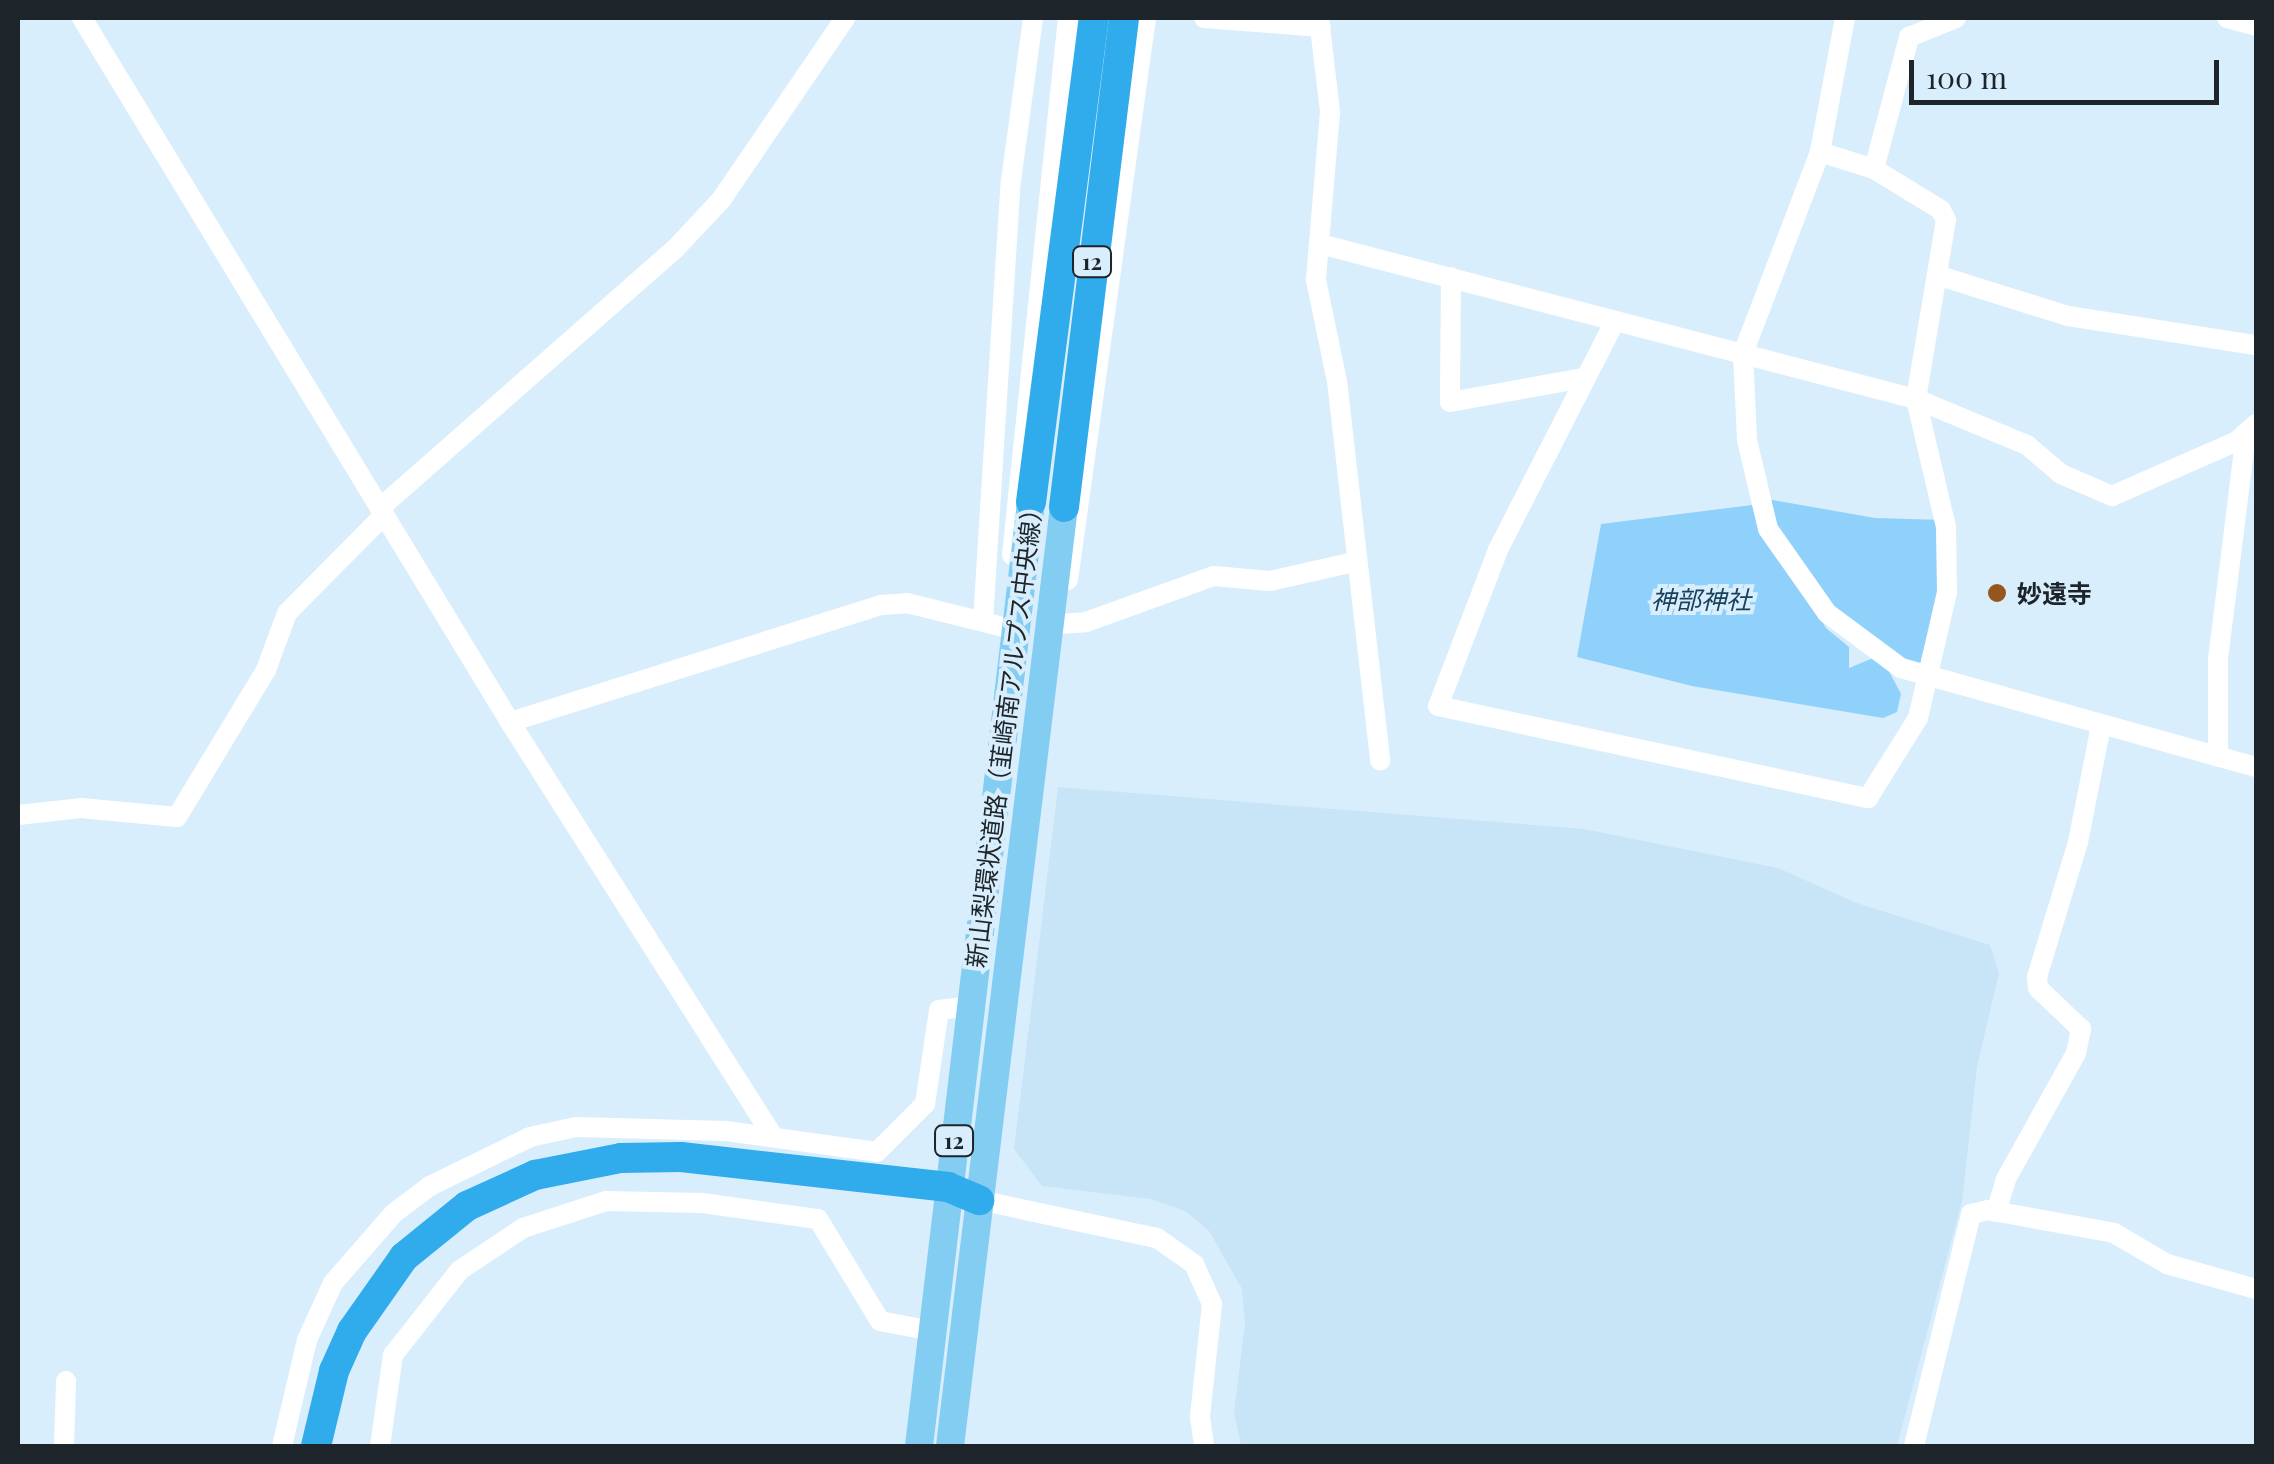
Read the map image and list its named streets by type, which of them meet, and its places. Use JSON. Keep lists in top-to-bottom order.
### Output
{
  "streets": {
    "highway": ["12", "新山梨環状道路（韮崎南アルプス中央線）"]
  },
  "parks": ["神部神社"],
  "places": ["妙遠寺"],
  "scale_bar": "100 m"
}
